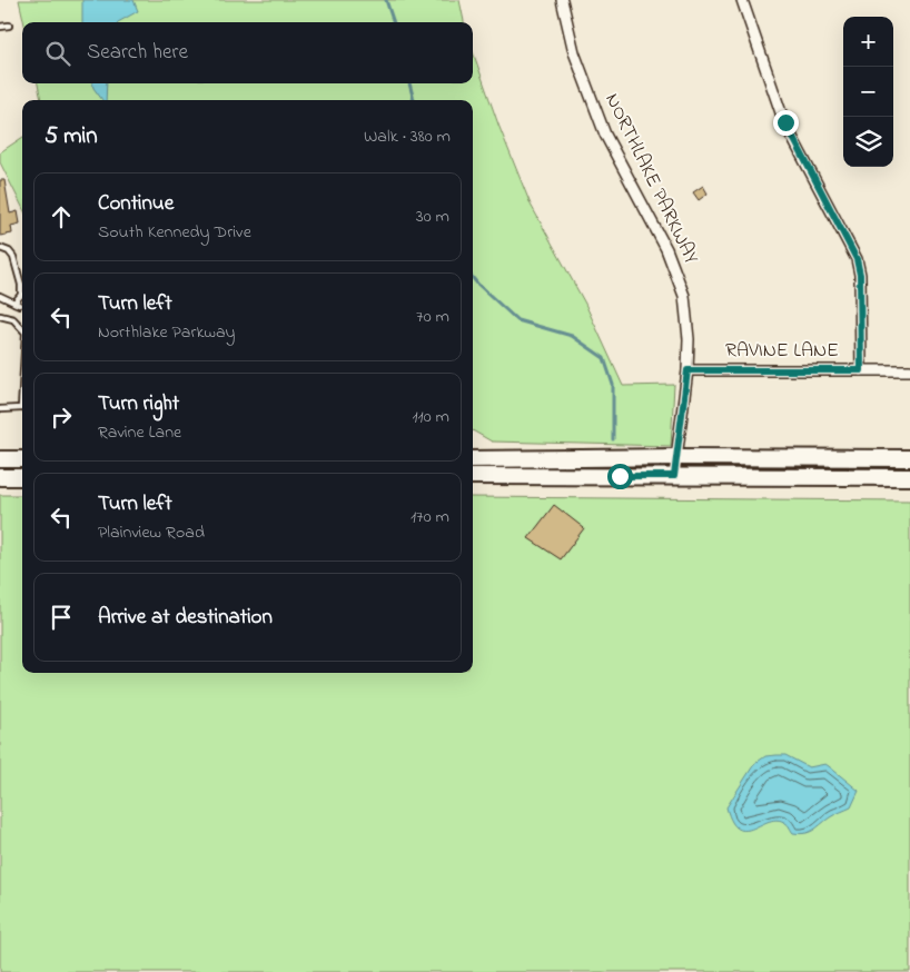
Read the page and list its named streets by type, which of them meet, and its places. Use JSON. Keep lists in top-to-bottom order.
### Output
{
  "streets": {
    "street": ["NORTHLAKE PARKWAY", "RAVINE LANE"]
  },
  "crossings": [
    ["NORTHLAKE PARKWAY", "RAVINE LANE"]
  ],
  "page": {
    "map_buttons": ["+", "−"],
    "search": "Search here",
    "heading": ["5 min", "Walk · 380 m"],
    "list": [
      ["Continue", "South Kennedy Drive", "30 m"],
      ["Turn left", "Northlake Parkway", "70 m"],
      ["Turn right", "Ravine Lane", "110 m"],
      ["Turn left", "Plainview Road", "170 m"],
      "Arrive at destination"
    ]
  }
}
